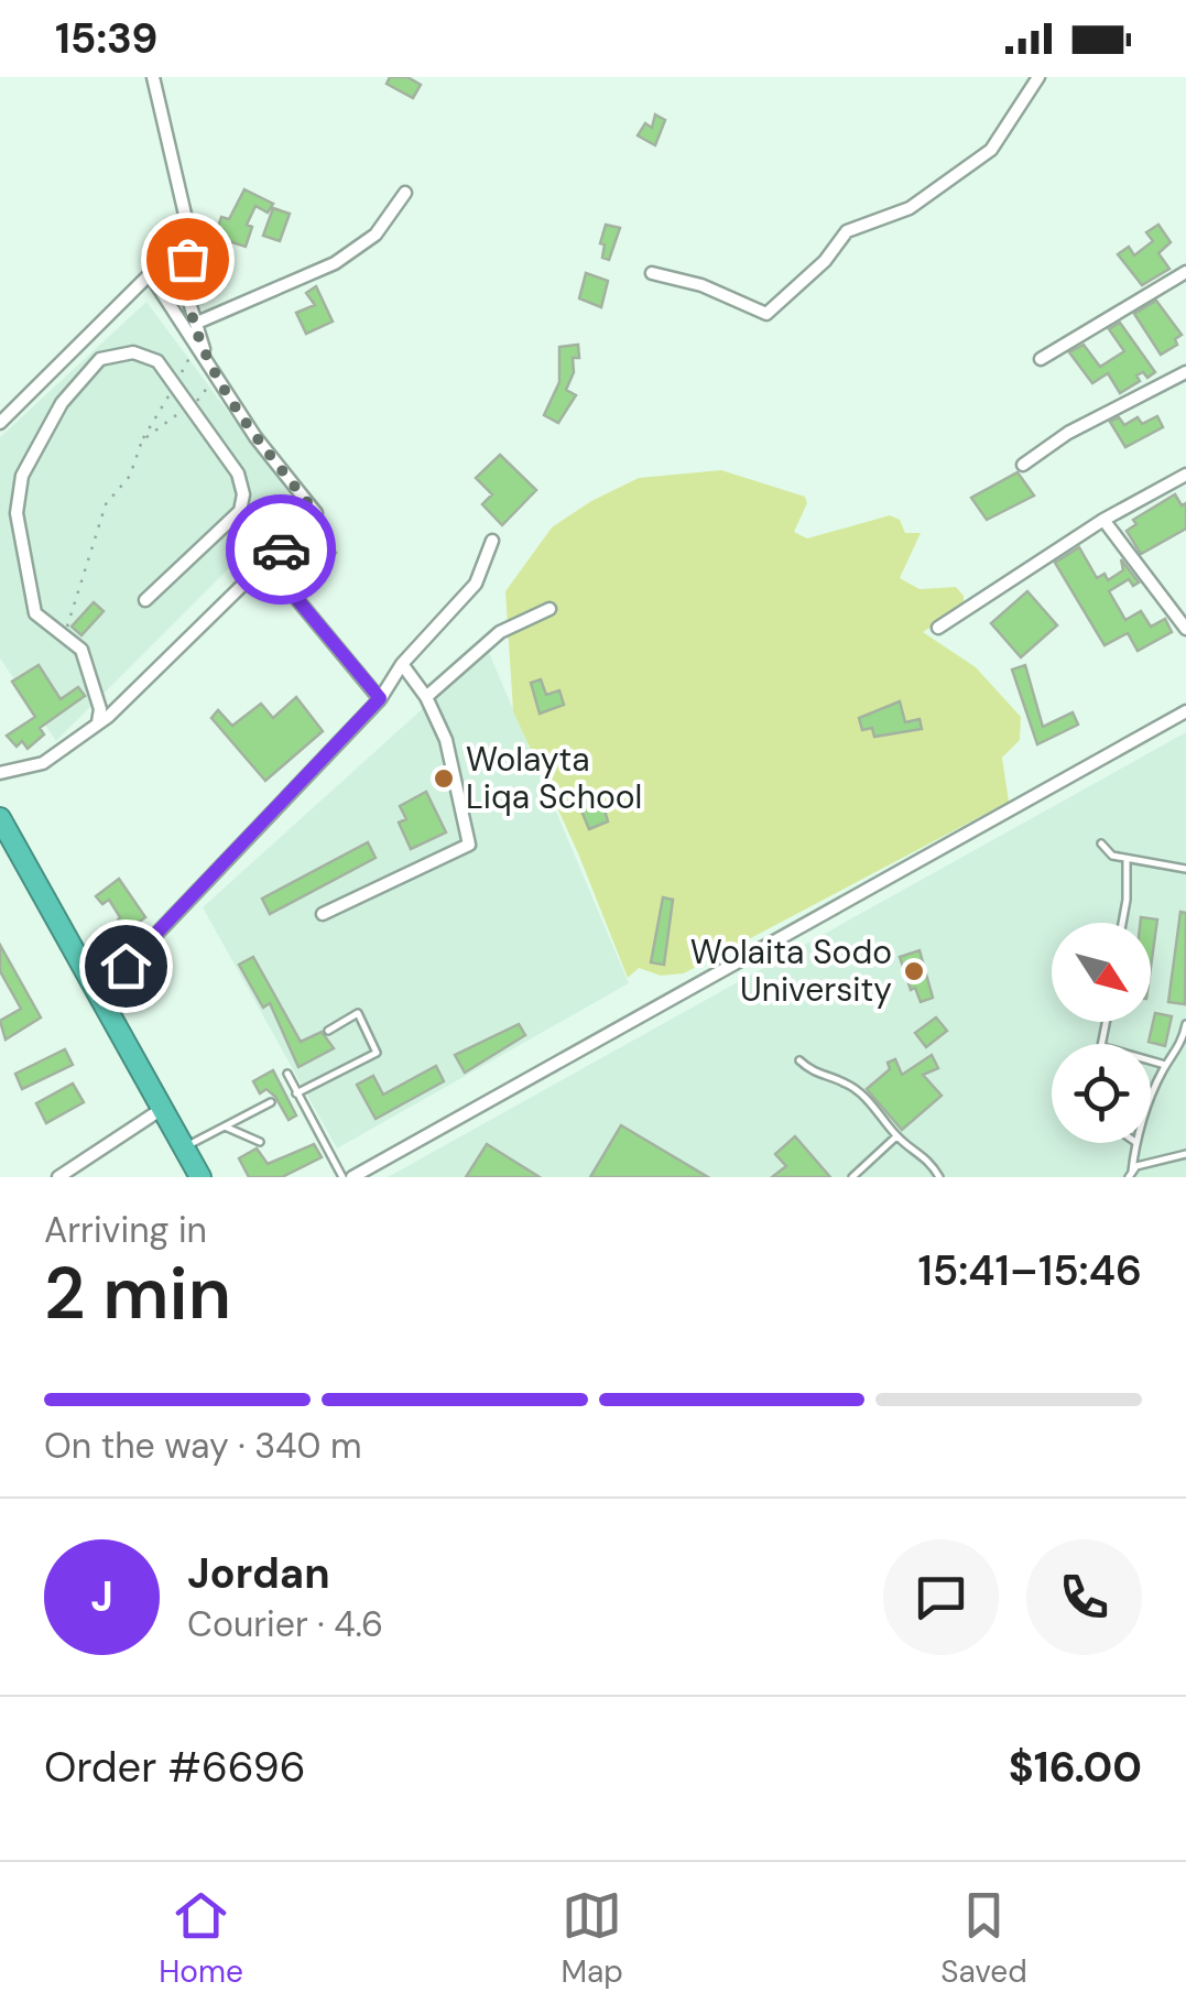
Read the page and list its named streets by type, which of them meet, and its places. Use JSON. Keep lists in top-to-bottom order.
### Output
{
  "places": ["Wolayta Liqa School", "Wolaita Sodo University"],
  "north": "bottom right",
  "page": {
    "status": "15:39",
    "heading": ["2 min", "Arriving in", "15:41–15:46"],
    "panel": [
      "Jordan",
      "Courier · 4.6",
      "Order #6696",
      "$16.00"
    ],
    "bar": "On the way · 340 m",
    "round": "J",
    "tabs": ["Home", "Map", "Saved"]
  }
}
